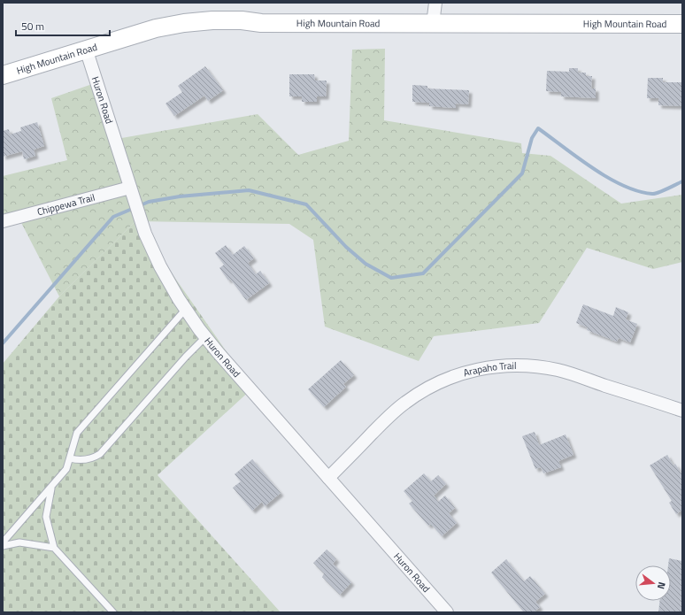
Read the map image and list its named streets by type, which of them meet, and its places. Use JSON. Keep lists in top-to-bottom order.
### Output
{
  "streets": {
    "main road": ["High Mountain Road"],
    "street": ["Huron Road", "Chippewa Trail", "Arapaho Trail"]
  },
  "crossings": [
    ["High Mountain Road", "Huron Road"],
    ["Huron Road", "Chippewa Trail"],
    ["Huron Road", "Arapaho Trail"]
  ],
  "scale_bar": "50 m",
  "north": "right"
}
